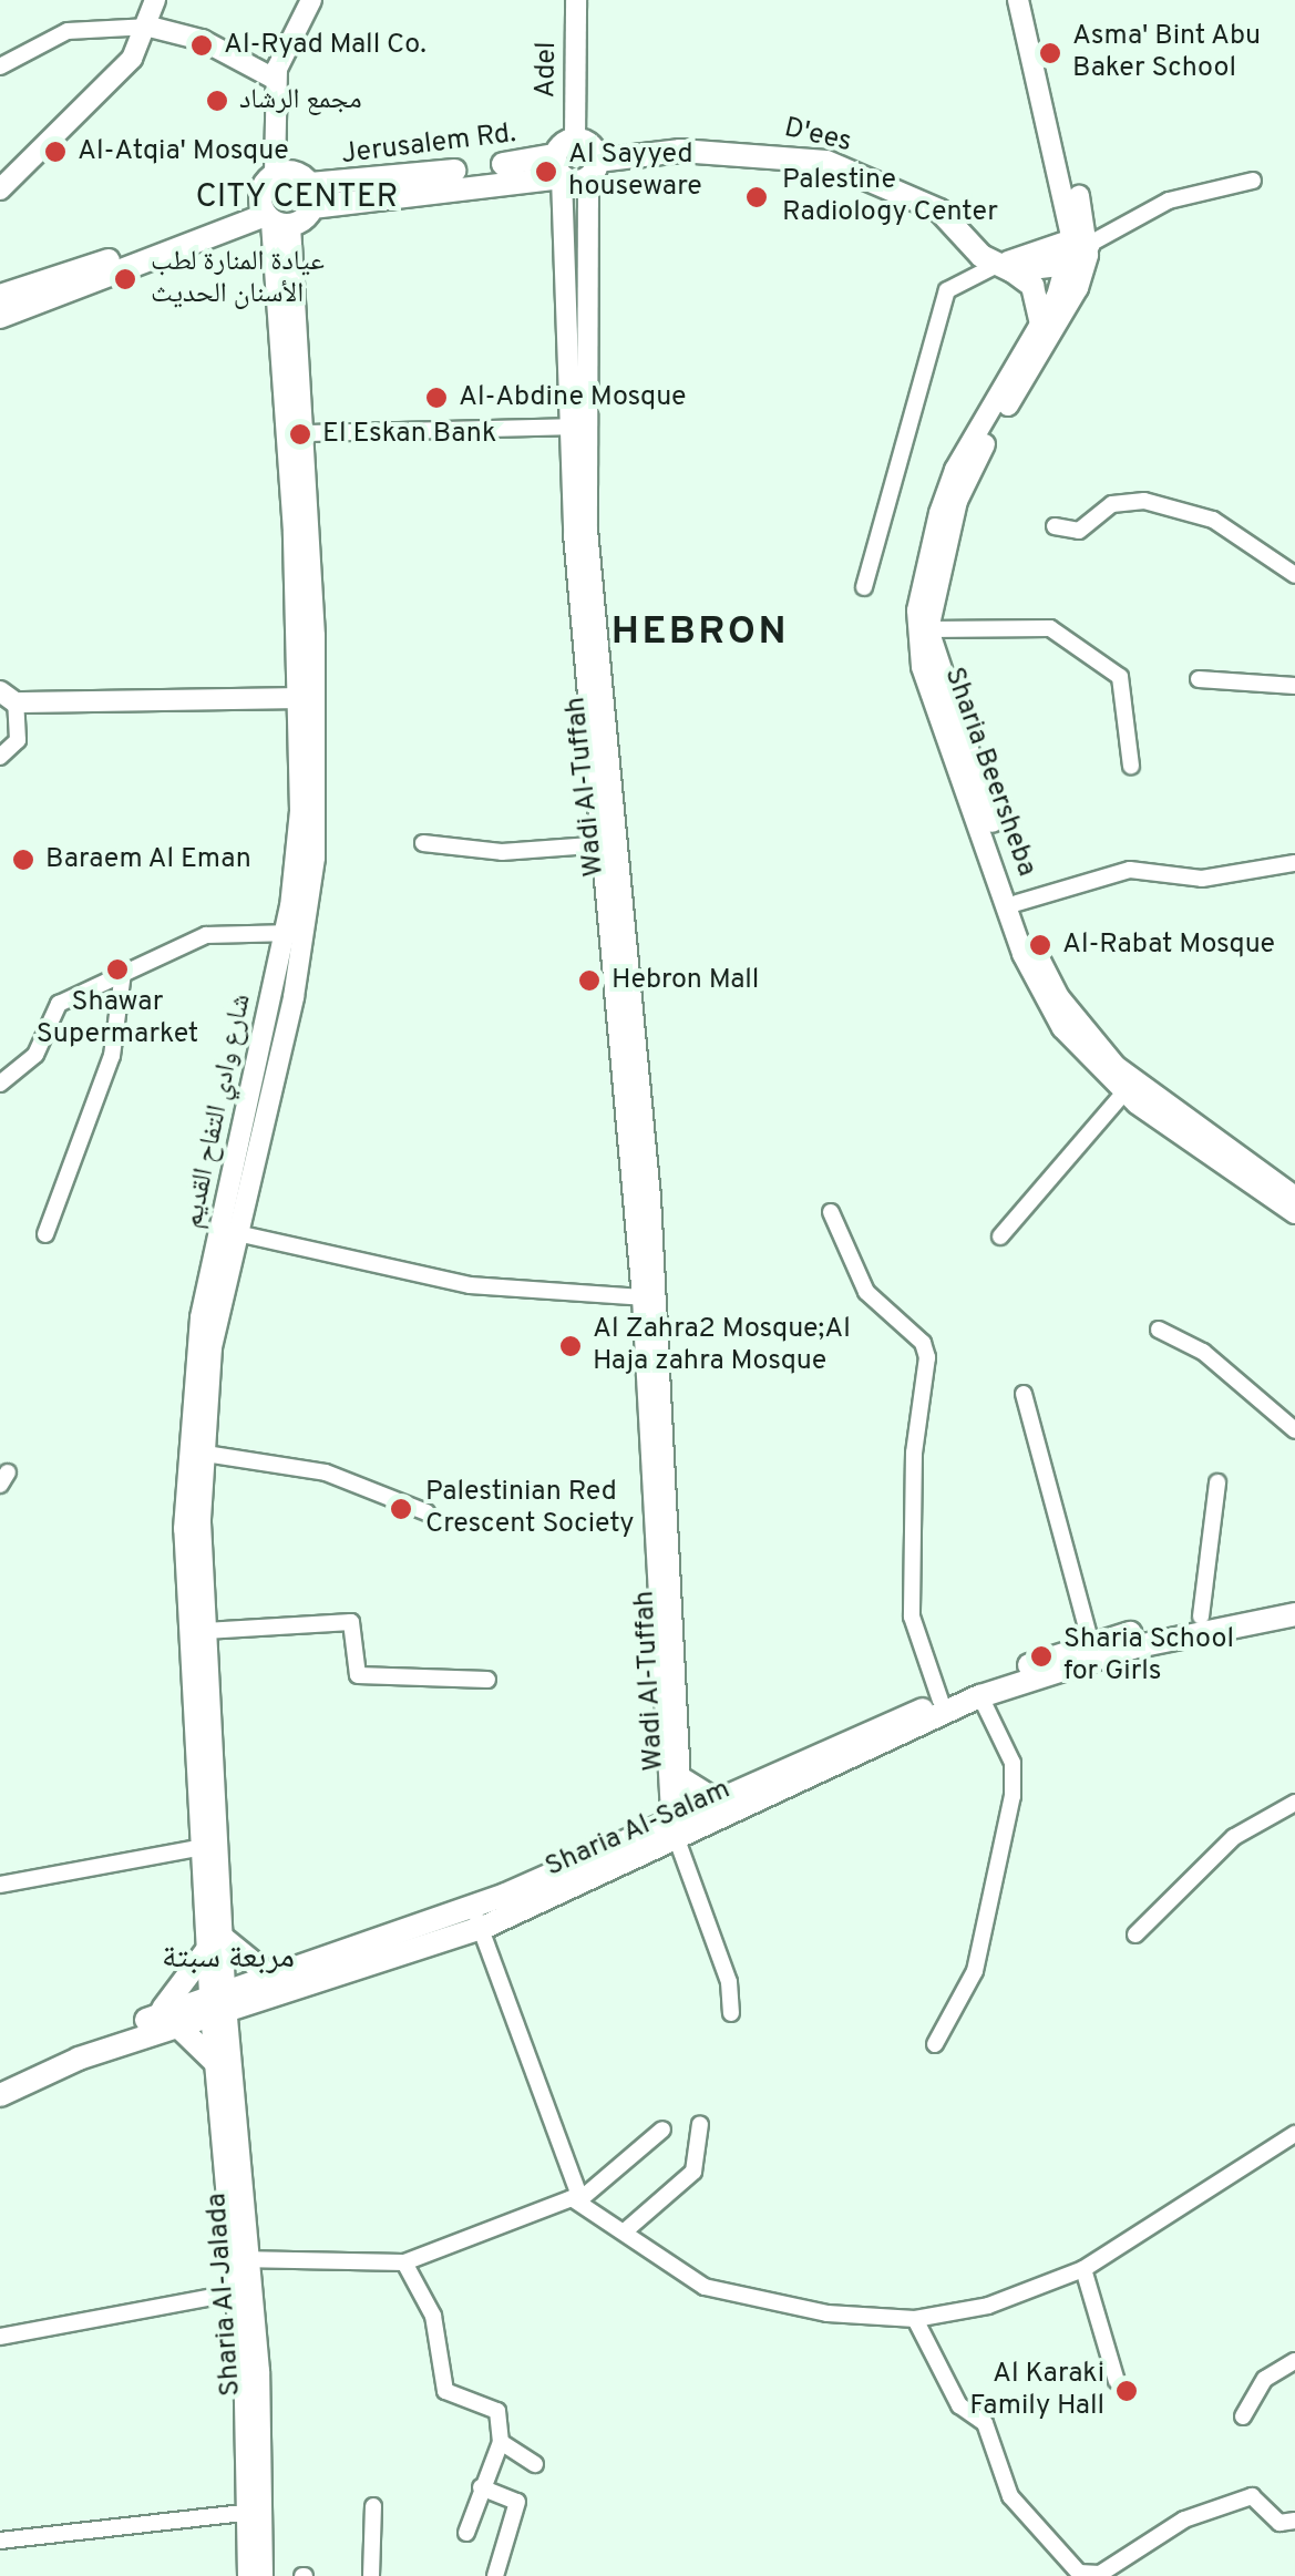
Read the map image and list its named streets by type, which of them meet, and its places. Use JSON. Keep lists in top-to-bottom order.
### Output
{
  "streets": {
    "main road": ["D'ees", "Jerusalem Rd.", "Sharia Al-Salam"],
    "street": [
      "Adel",
      "Sharia Beersheba",
      "Wadi Al-Tuffah",
      "شارع وادي التفاح القديم",
      "Sharia Al-Jalada"
    ]
  },
  "crossings": [
    ["D'ees", "Jerusalem Rd."],
    ["D'ees", "Sharia Beersheba"],
    ["D'ees", "Wadi Al-Tuffah"],
    ["Jerusalem Rd.", "Wadi Al-Tuffah"],
    ["Wadi Al-Tuffah", "Sharia Al-Salam"],
    ["شارع وادي التفاح القديم", "Sharia Al-Salam"],
    ["شارع وادي التفاح القديم", "Sharia Al-Jalada"],
    ["Sharia Al-Salam", "Sharia Al-Jalada"]
  ],
  "districts": ["CITY CENTER", "HEBRON", "مربعة سبتة"],
  "places": [
    "Al-Ryad Mall Co.",
    "Asma' Bint Abu Baker School",
    "مجمع الرشاد",
    "Al-Atqia' Mosque",
    "Al Sayyed houseware",
    "Palestine Radiology Center",
    "عيادة المنارة لطب الأسنان الحديث",
    "Al-Abdine Mosque",
    "El Eskan Bank",
    "Baraem Al Eman",
    "Al-Rabat Mosque",
    "Shawar Supermarket",
    "Hebron Mall",
    "Al Zahra2 Mosque;Al Haja zahra Mosque",
    "Palestinian Red Crescent Society",
    "Sharia School for Girls",
    "Al Karaki Family Hall"
  ]
}
